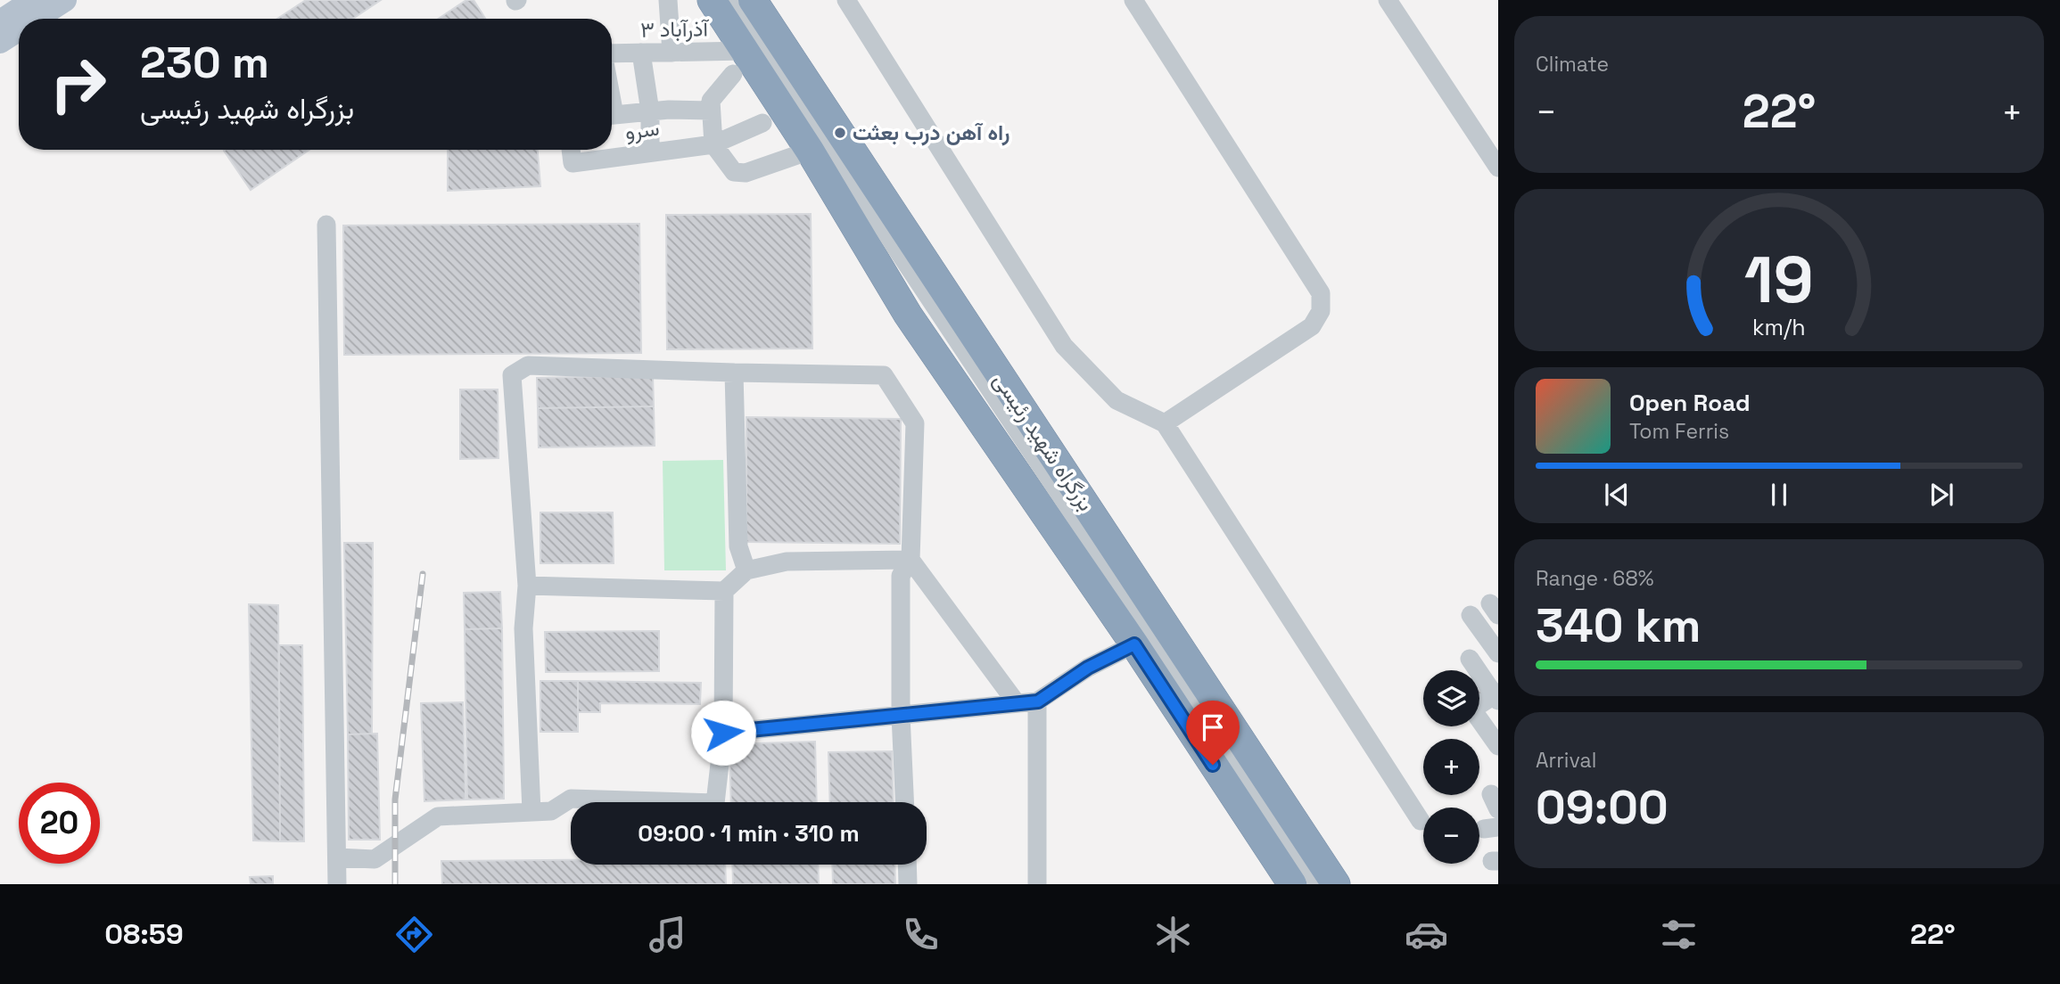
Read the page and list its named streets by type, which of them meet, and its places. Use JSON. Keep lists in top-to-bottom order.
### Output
{
  "streets": {
    "highway": ["بزرگراه شهید رئیسی"],
    "street": ["۳ آذرآباد", "سرو"]
  },
  "crossings": [
    ["۳ آذرآباد", "بزرگراه شهید رئیسی"]
  ],
  "places": ["راه آهن درب بعثت"],
  "page": {
    "tile": [
      "Climate",
      ["Range · 68%", "340 km"],
      ["Arrival", "09:00"]
    ],
    "turn": ["230 m", "بزرگراه شهید رئیسی"],
    "heat": ["−", "22°", "+"],
    "song": ["Open Road", "Tom Ferris"],
    "map_buttons": ["+", "−"],
    "limit": "20",
    "trip": "09:00 · 1 min · 310 m",
    "tabs": ["08:59", "22°"],
    "gauge": ["19", "km/h"]
  }
}
